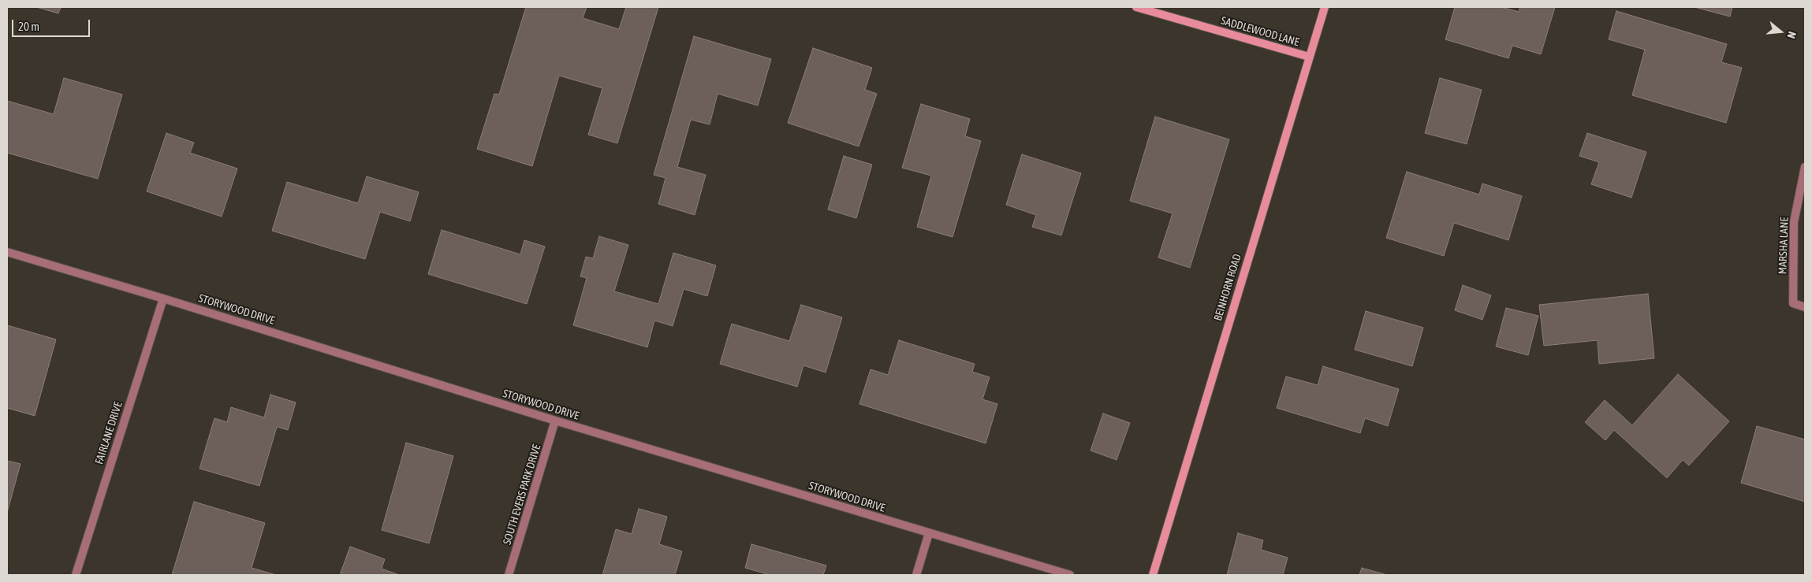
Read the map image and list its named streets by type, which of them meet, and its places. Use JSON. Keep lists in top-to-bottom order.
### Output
{
  "streets": {
    "street": [
      "SADDLEWOOD LANE",
      "MARSHA LANE",
      "BEINHORN ROAD",
      "STORYWOOD DRIVE",
      "FAIRLANE DRIVE",
      "SOUTH EVERS PARK DRIVE"
    ]
  },
  "crossings": [
    ["SADDLEWOOD LANE", "BEINHORN ROAD"],
    ["STORYWOOD DRIVE", "FAIRLANE DRIVE"],
    ["STORYWOOD DRIVE", "SOUTH EVERS PARK DRIVE"]
  ],
  "scale_bar": "20 m",
  "north": "right"
}
